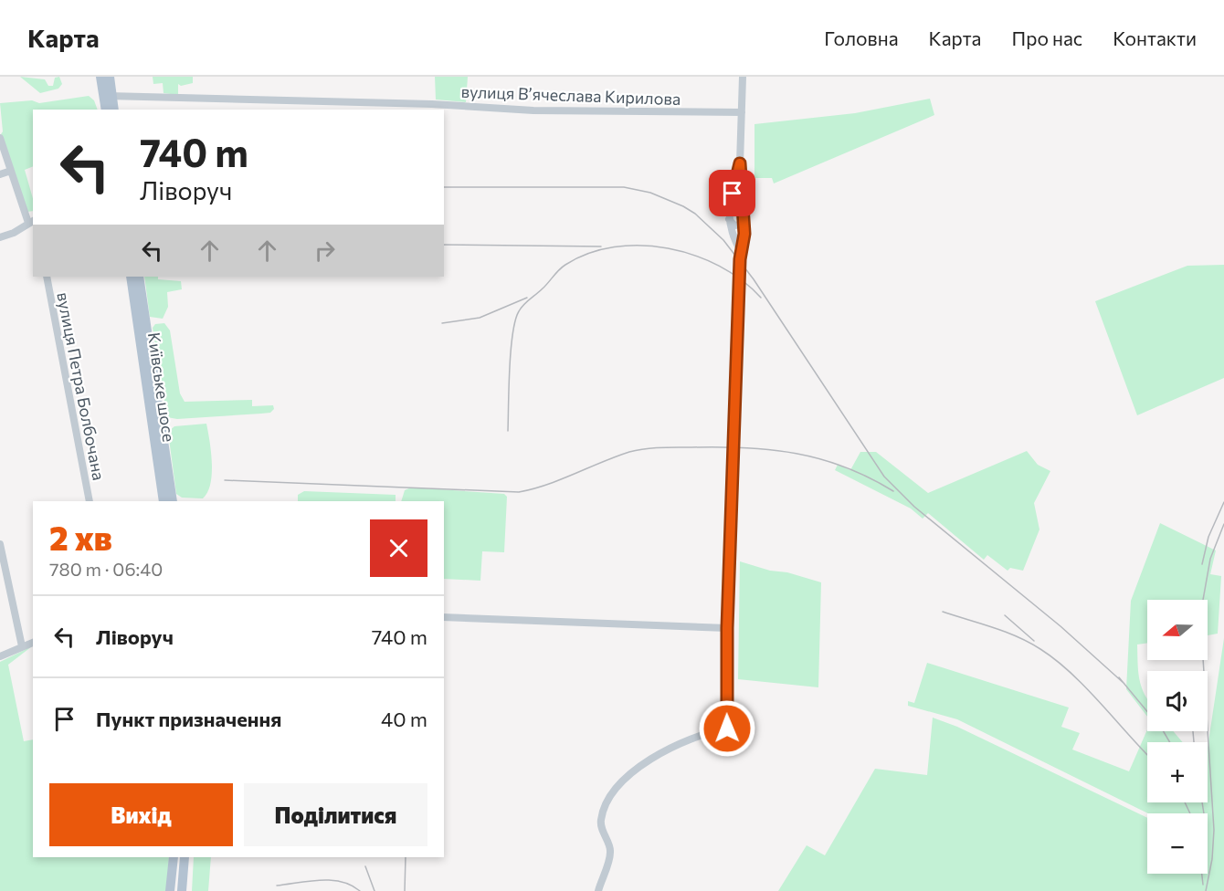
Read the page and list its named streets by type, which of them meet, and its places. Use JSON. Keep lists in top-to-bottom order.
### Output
{
  "streets": {
    "main road": ["Київське шосе"],
    "street": ["вулиця Вʼячеслава Кирилова", "вулиця Петра Болбочана"]
  },
  "north": "left",
  "page": {
    "header": "Карта",
    "nav": [
      "Головна",
      "Карта",
      "Про нас",
      "Контакти"
    ],
    "turn": ["740 m", "Ліворуч"],
    "heading": ["2 хв", "780 m · 06:40"],
    "list": [
      {
        "name": "Ліворуч",
        "value": "740 m"
      },
      {
        "name": "Пункт призначення",
        "value": "40 m"
      }
    ],
    "map_buttons": ["+", "−"],
    "buttons": ["Вихід", "Поділитися"]
  }
}
